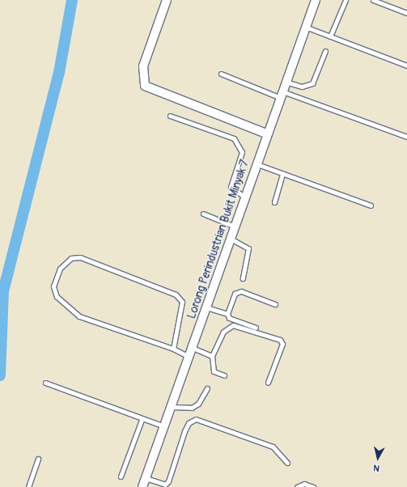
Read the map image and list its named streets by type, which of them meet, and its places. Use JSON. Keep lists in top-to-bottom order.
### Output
{
  "streets": {
    "street": ["Lorong Perindustrian Bukit Minyak 7"]
  },
  "north": "bottom"
}
